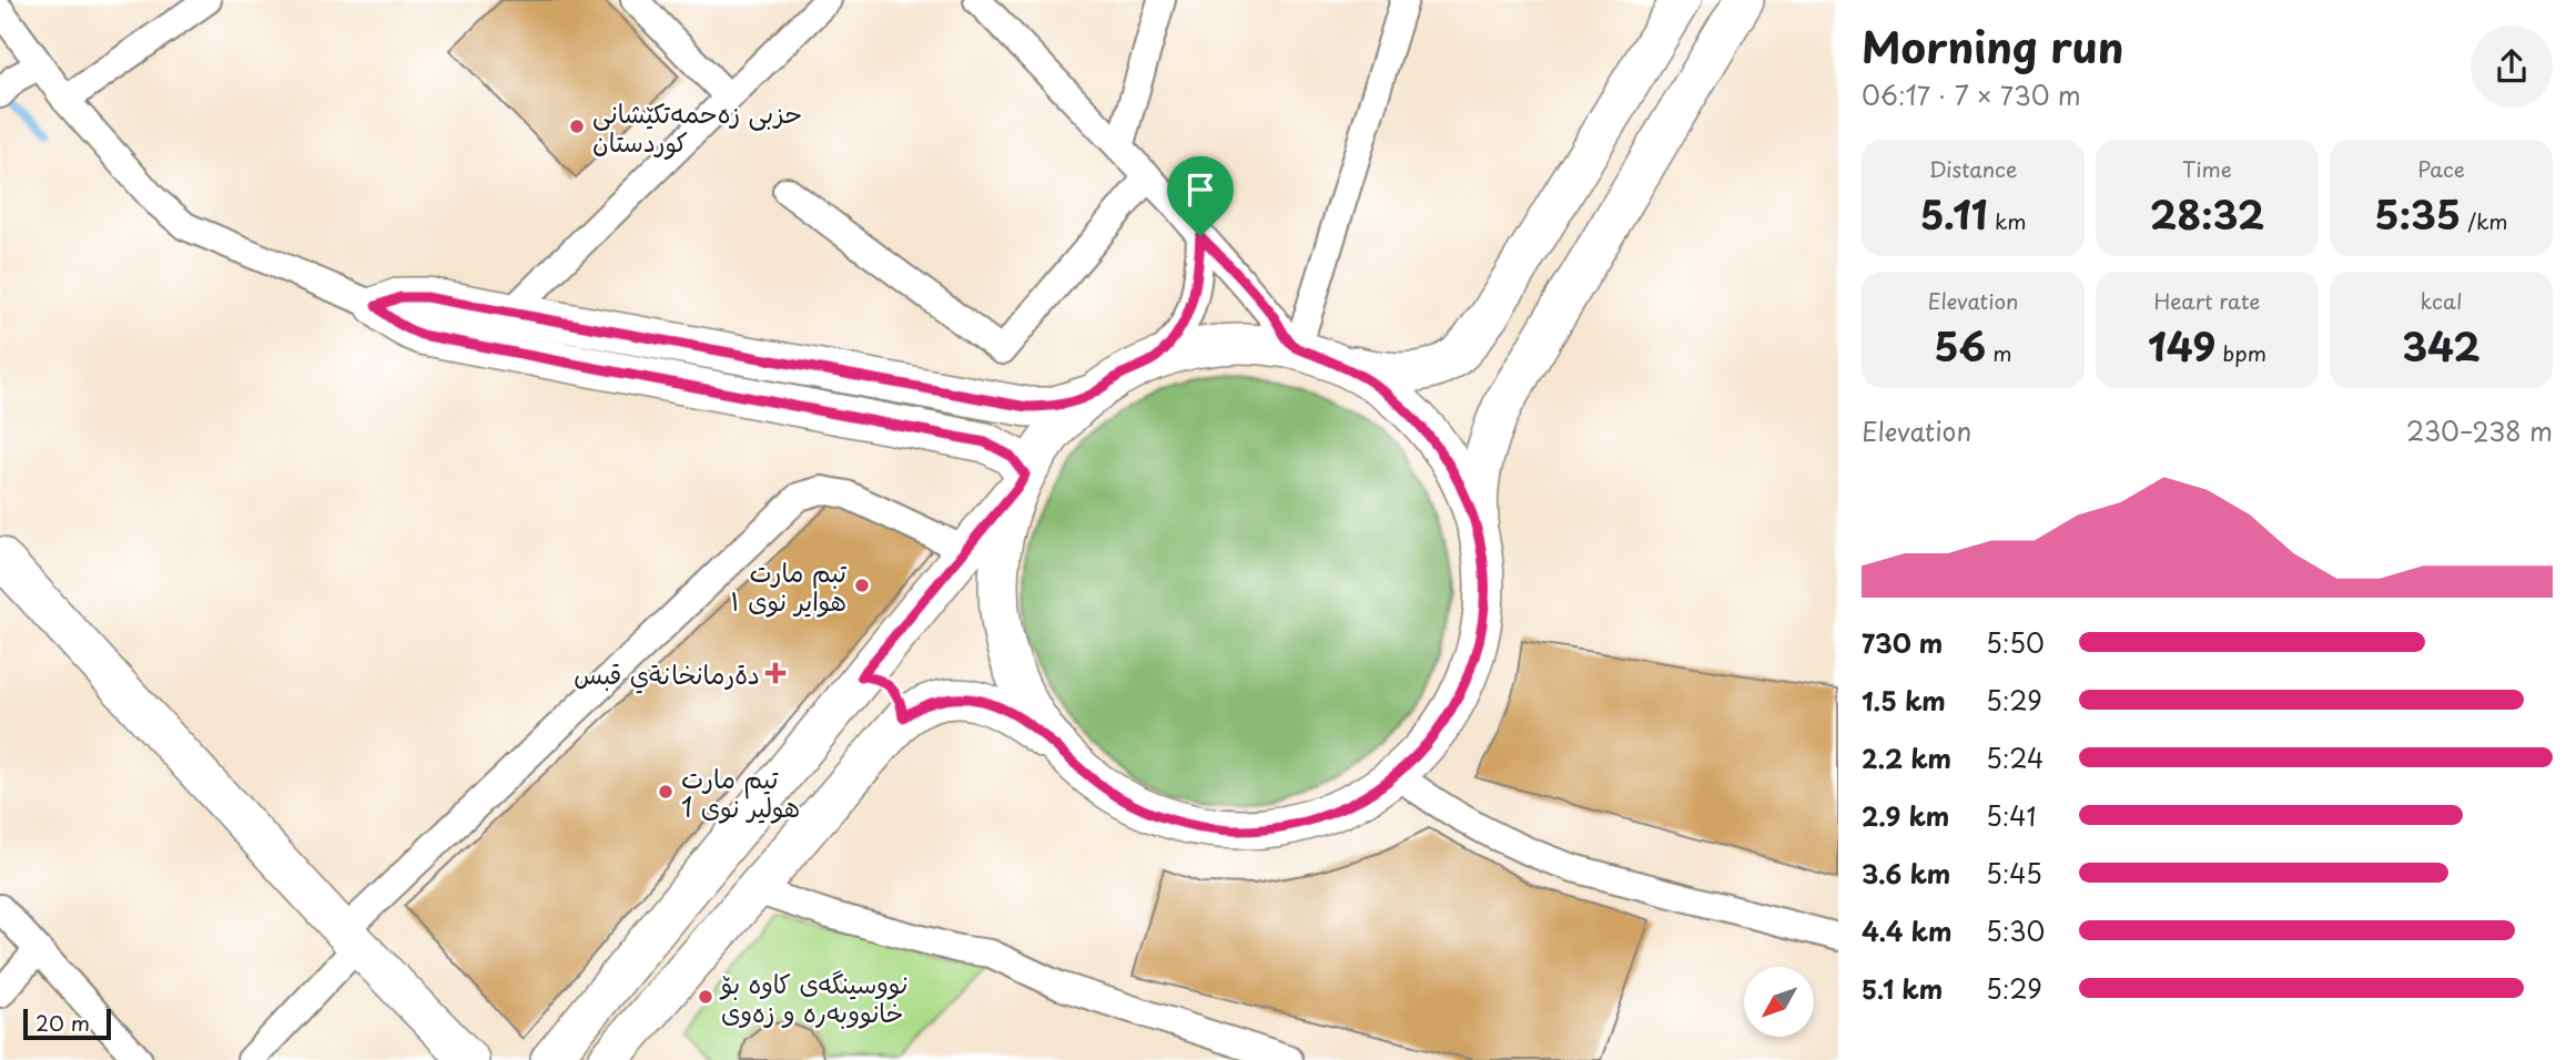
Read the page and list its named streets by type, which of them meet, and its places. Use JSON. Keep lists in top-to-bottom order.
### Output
{
  "places": {
    "other": [
      "حزبی زه‌حمه‌تكێشانی كوردستان",
      "تبم مارت هواير نوى ١",
      "تيم مارت هولير نوى 1",
      "نووسینگەی کاوە بۆ خانووبەرە و زەوی"
    ],
    "health": ["دةرمانخانةي قبس"]
  },
  "scale_bar": "20 m",
  "north": "bottom left",
  "page": {
    "heading": ["Morning run", "06:17 · 7 × 730 m"],
    "stats": [
      ["Distance", "5.11 km"],
      ["Time", "28:32"],
      ["Pace", "5:35 /km"],
      ["Elevation", "56 m"],
      ["Heart rate", "149 bpm"],
      ["kcal", "342"]
    ],
    "chart": ["Elevation", "230–238 m"],
    "list": [
      {
        "name": "730 m",
        "note": "5:50"
      },
      {
        "name": "1.5 km",
        "note": "5:29"
      },
      {
        "name": "2.2 km",
        "note": "5:24"
      },
      {
        "name": "2.9 km",
        "note": "5:41"
      },
      {
        "name": "3.6 km",
        "note": "5:45"
      },
      {
        "name": "4.4 km",
        "note": "5:30"
      },
      {
        "name": "5.1 km",
        "note": "5:29"
      }
    ],
    "scale": "20 m"
  }
}
